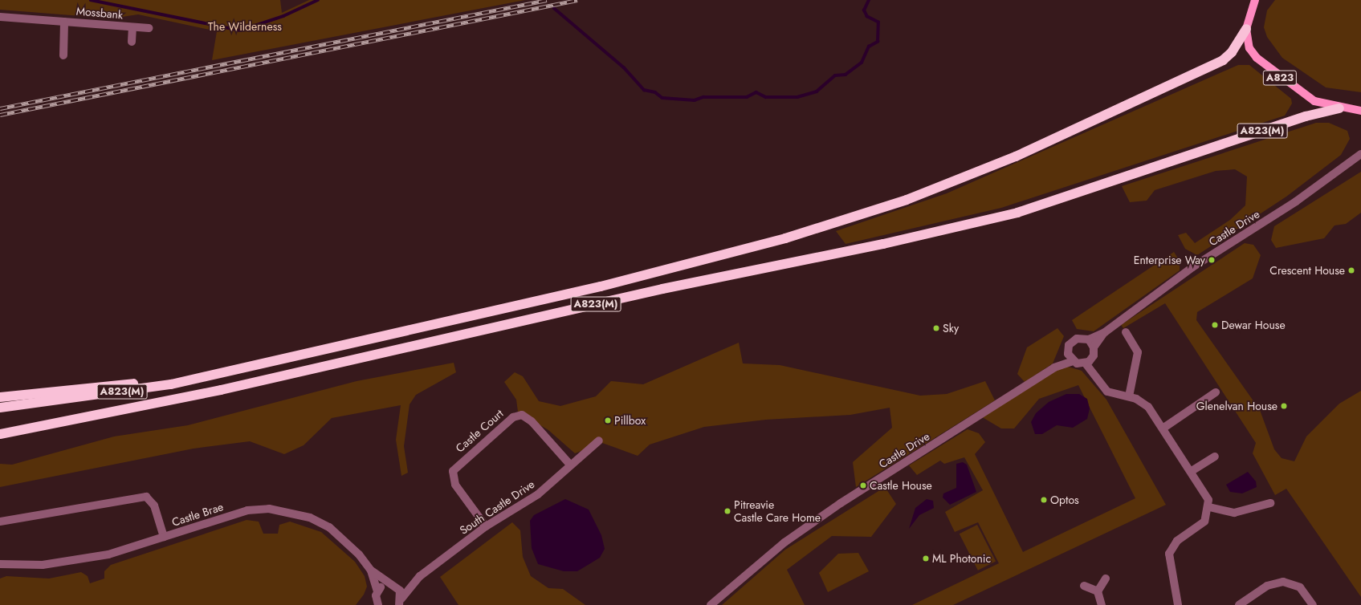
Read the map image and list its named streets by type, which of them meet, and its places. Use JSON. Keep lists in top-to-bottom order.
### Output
{
  "streets": {
    "highway": ["A823(M)"],
    "main road": ["A823"],
    "street": [
      "Mossbank",
      "Castle Drive",
      "Castle Court",
      "South Castle Drive",
      "Castle Brae"
    ]
  },
  "crossings": [
    ["A823", "A823(M)"],
    ["Castle Court", "South Castle Drive"],
    ["South Castle Drive", "Castle Brae"]
  ],
  "parks": ["The Wilderness"],
  "places": [
    "Enterprise Way",
    "Crescent House",
    "Dewar House",
    "Sky",
    "Glenelvan House",
    "Pillbox",
    "Castle House",
    "Optos",
    "Pitreavie Castle Care Home",
    "ML Photonic"
  ]
}
